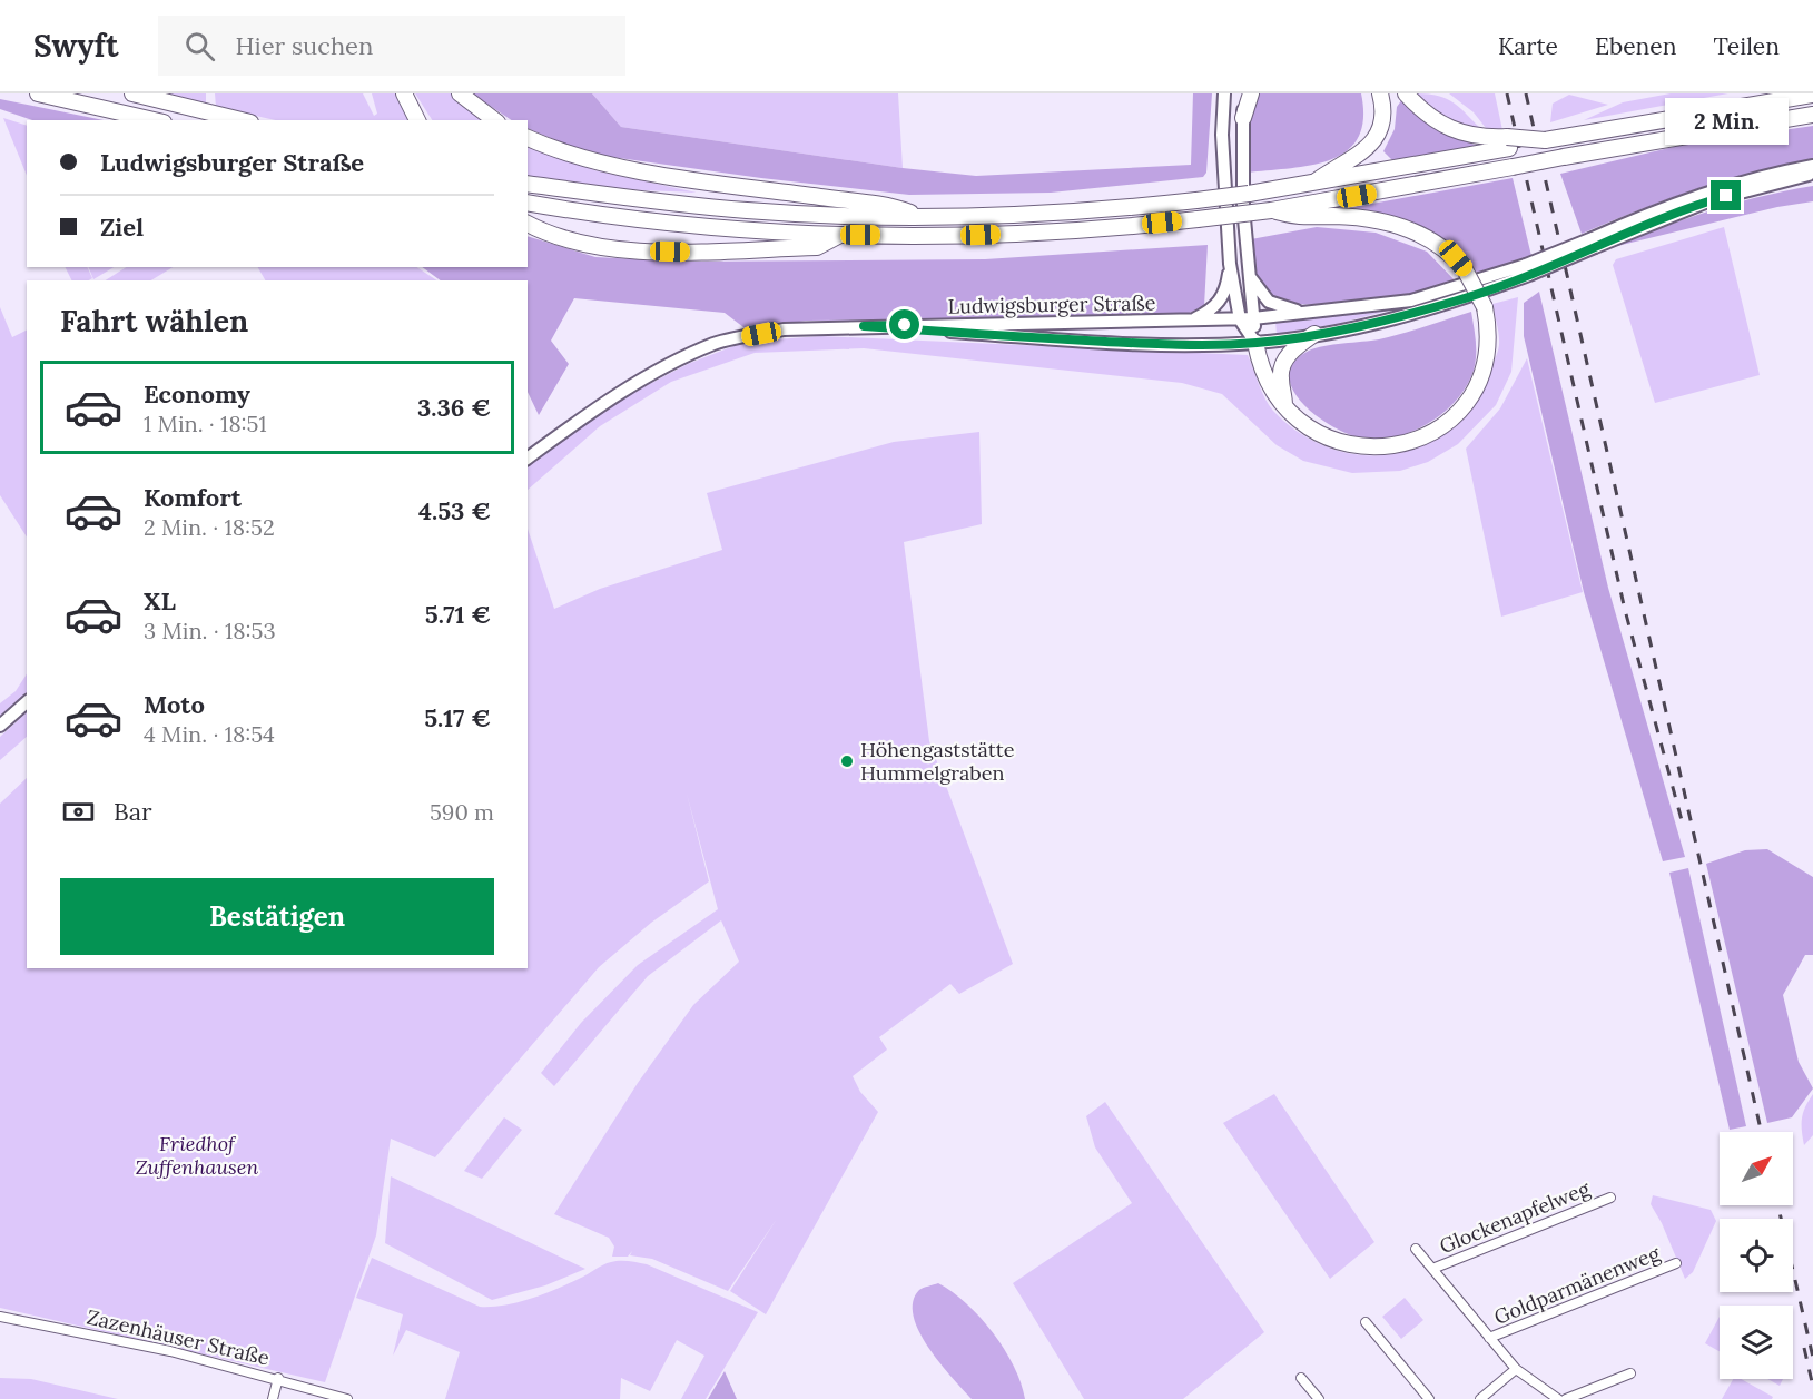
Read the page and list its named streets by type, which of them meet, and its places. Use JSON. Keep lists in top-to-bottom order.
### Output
{
  "streets": {
    "main road": ["Ludwigsburger Straße"],
    "street": ["Glockenapfelweg", "Goldparmänenweg", "Zazenhäuser Straße"]
  },
  "parks": ["Friedhof Zuffenhausen"],
  "places": ["Höhengaststätte Hummelgraben"],
  "north": "top right",
  "page": {
    "header": "Swyft",
    "search": "Hier suchen",
    "nav": ["Karte", "Ebenen", "Teilen"],
    "bubble": "2 Min.",
    "banner": ["Ludwigsburger Straße", "Ziel"],
    "heading": "Fahrt wählen",
    "list": [
      {
        "name": "Economy",
        "note": "1 Min. · 18:51",
        "value": "3.36 €"
      },
      {
        "name": "Komfort",
        "note": "2 Min. · 18:52",
        "value": "4.53 €"
      },
      {
        "name": "XL",
        "note": "3 Min. · 18:53",
        "value": "5.71 €"
      },
      {
        "name": "Moto",
        "note": "4 Min. · 18:54",
        "value": "5.17 €"
      }
    ],
    "pay": ["Bar", "590 m"],
    "buttons": "Bestätigen"
  }
}
